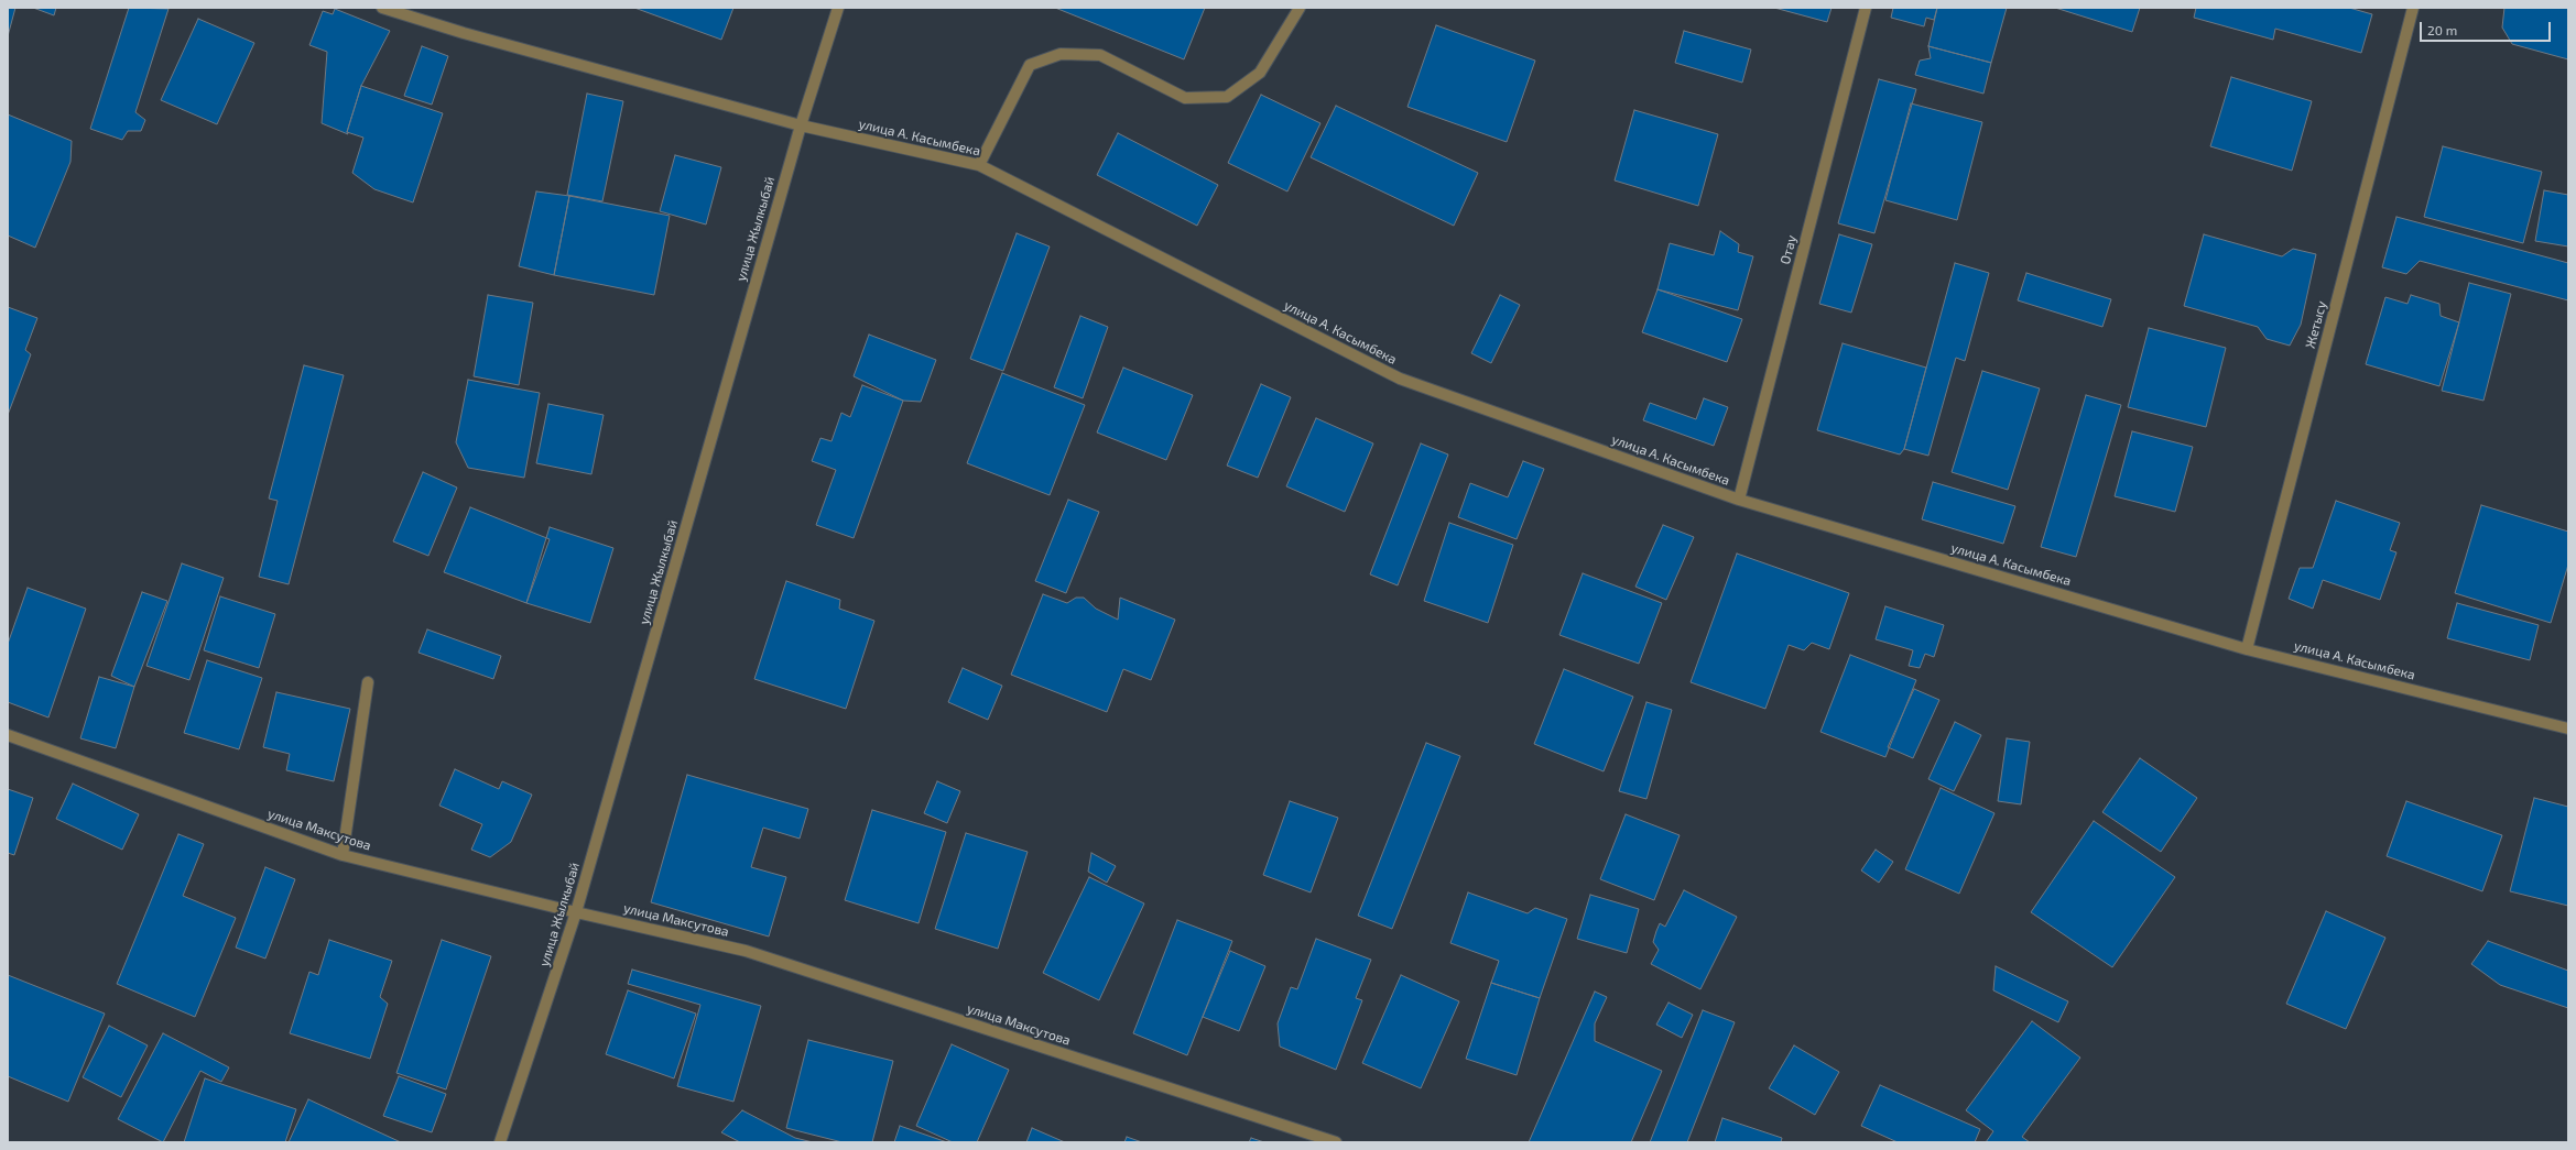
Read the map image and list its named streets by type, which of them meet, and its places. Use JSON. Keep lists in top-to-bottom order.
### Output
{
  "streets": {
    "street": [
      "улица А. Касымбека",
      "улица Жылкыбай",
      "Отау",
      "Жетысу",
      "улица Максутова"
    ]
  },
  "crossings": [
    ["улица А. Касымбека", "улица Жылкыбай"],
    ["улица А. Касымбека", "Отау"],
    ["улица А. Касымбека", "Жетысу"],
    ["улица Жылкыбай", "улица Максутова"]
  ],
  "scale_bar": "20 m"
}
